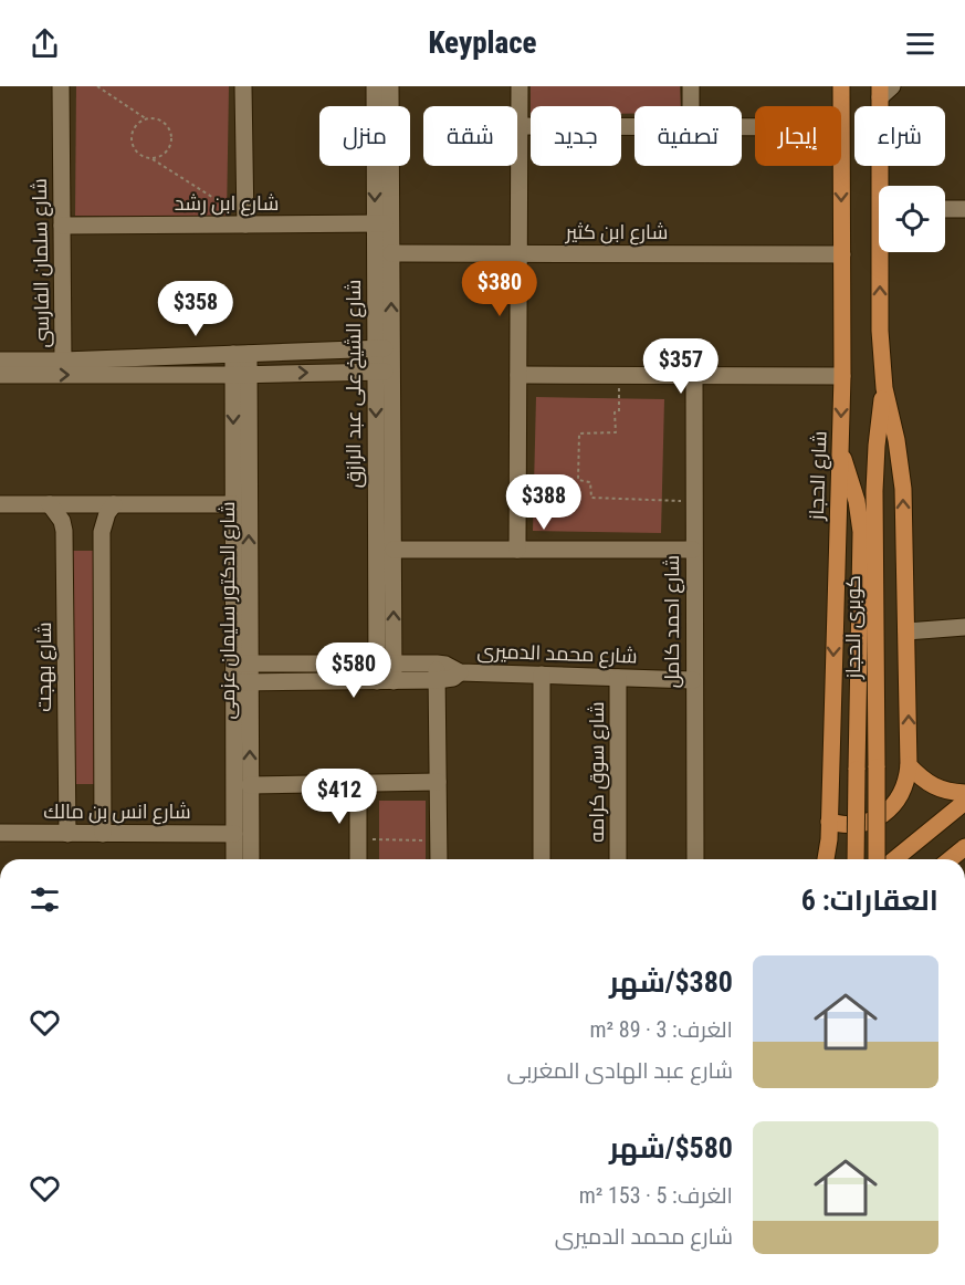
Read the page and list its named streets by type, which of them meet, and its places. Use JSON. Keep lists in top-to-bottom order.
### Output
{
  "streets": {
    "main road": ["شارع الحجاز", "كوبرى الحجاز"],
    "street": [
      "شارع ابن رشد",
      "شارع ابن كثير",
      "شارع سلمان الفارسى",
      "شارع الشيخ على عبد الرازق",
      "شارع الدكتور سليمان عزمى",
      "شارع احمد كامل",
      "شارع محمد الدميرى",
      "شارع بهجت",
      "شارع سوق كرامه",
      "شارع انس بن مالك"
    ]
  },
  "crossings": [
    ["شارع ابن رشد", "شارع سلمان الفارسى"],
    ["شارع ابن رشد", "شارع الشيخ على عبد الرازق"],
    ["شارع ابن كثير", "شارع الشيخ على عبد الرازق"],
    ["شارع ابن كثير", "شارع الحجاز"],
    ["شارع الشيخ على عبد الرازق", "شارع محمد الدميرى"],
    ["شارع الحجاز", "كوبرى الحجاز"],
    ["شارع الدكتور سليمان عزمى", "شارع محمد الدميرى"],
    ["شارع الدكتور سليمان عزمى", "شارع انس بن مالك"],
    ["شارع احمد كامل", "شارع محمد الدميرى"],
    ["شارع محمد الدميرى", "شارع سوق كرامه"],
    ["شارع بهجت", "شارع انس بن مالك"]
  ],
  "page": {
    "header": "Keyplace",
    "chip": [
      "شراء",
      "إيجار",
      "تصفية",
      "جديد",
      "شقة",
      "منزل"
    ],
    "price": [
      "$380",
      "$358",
      "$357",
      "$388",
      "$580",
      "$412"
    ],
    "heading": "العقارات: 6",
    "list": [
      {
        "name": "$380/شهر",
        "note": "الغرف: 3 · 89 m² · شارع عبد الهادى المغربى"
      },
      {
        "name": "$580/شهر",
        "note": "الغرف: 5 · 153 m² · شارع محمد الدميرى"
      }
    ]
  }
}
